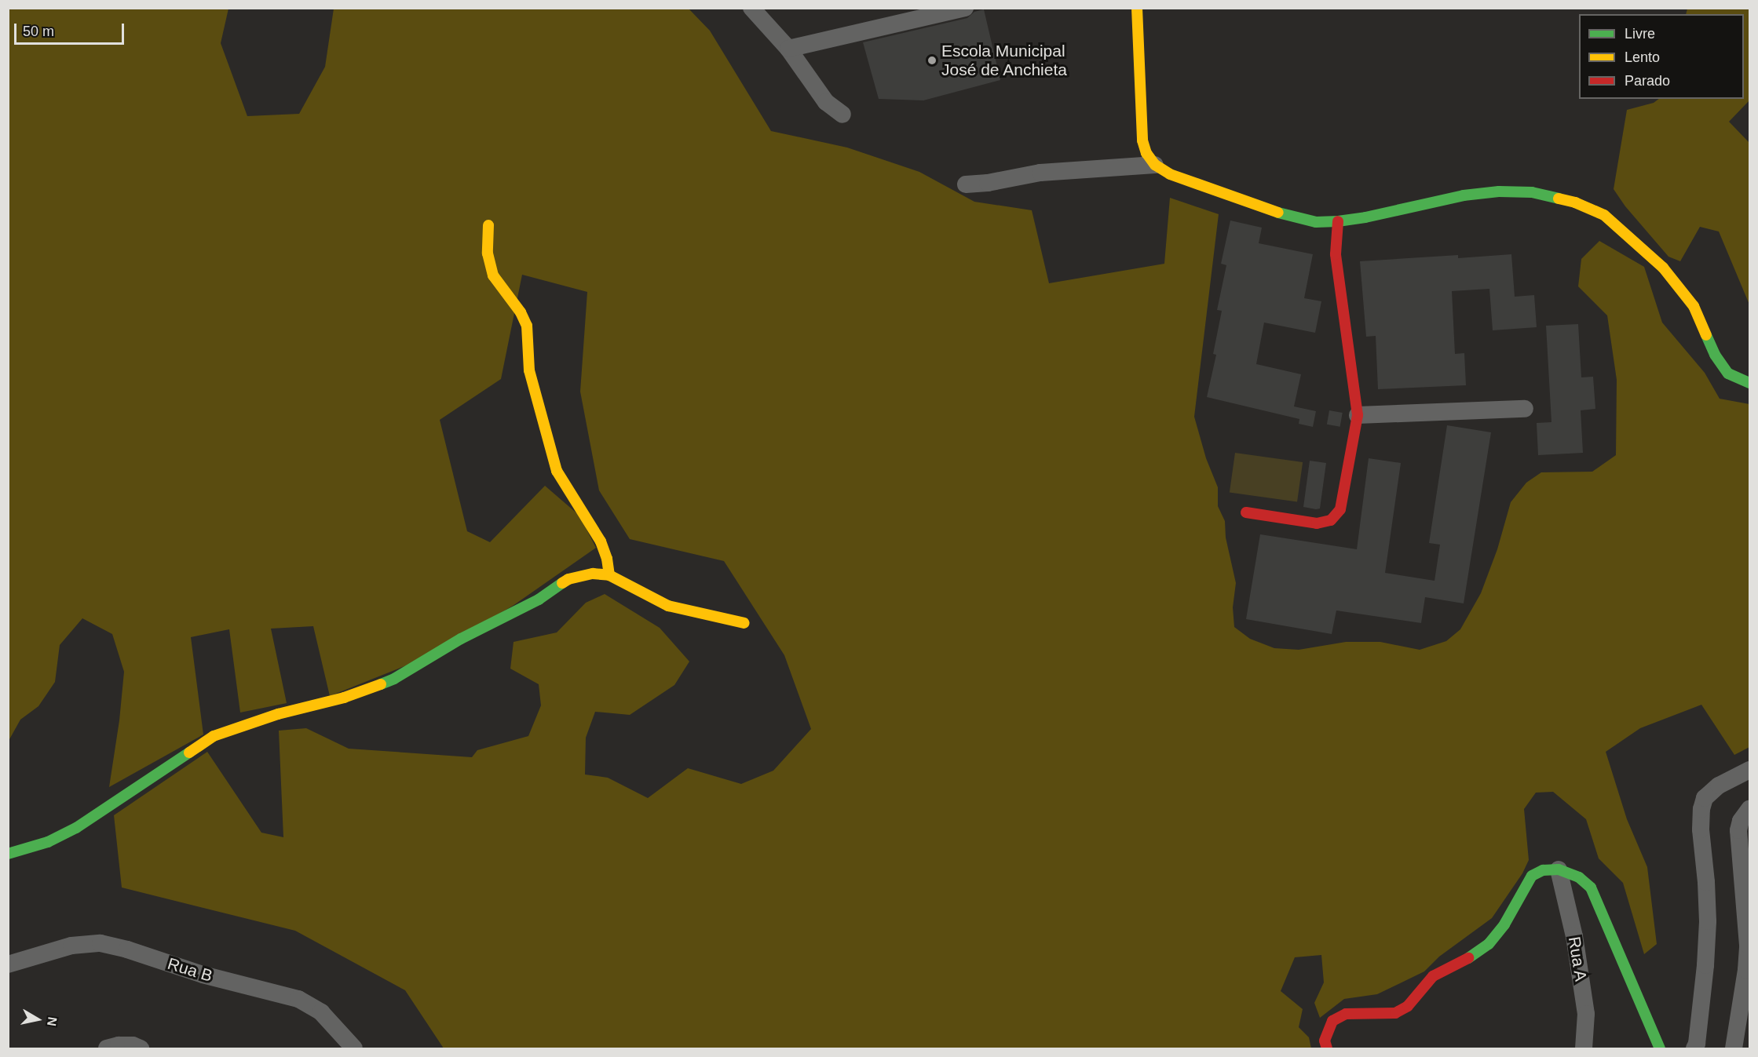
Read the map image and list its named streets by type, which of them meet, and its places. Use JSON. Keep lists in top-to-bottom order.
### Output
{
  "streets": {
    "street": ["Rua A", "Rua B"]
  },
  "places": ["Escola Municipal José de Anchieta"],
  "legend": ["Livre", "Lento", "Parado"],
  "scale_bar": "50 m",
  "north": "right"
}
